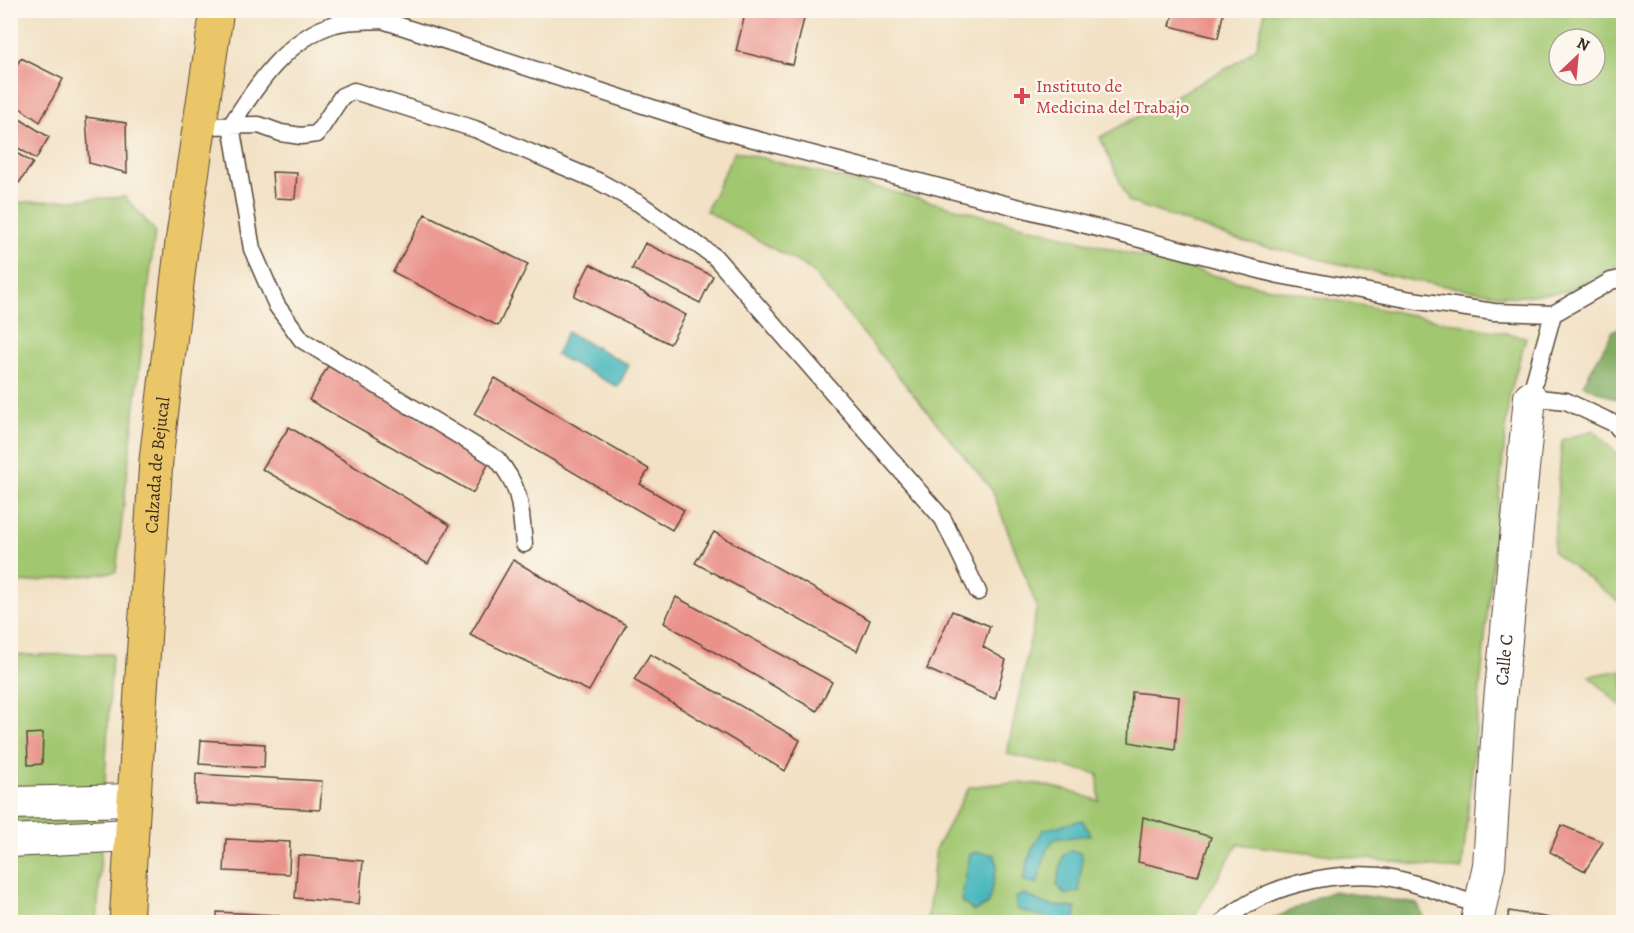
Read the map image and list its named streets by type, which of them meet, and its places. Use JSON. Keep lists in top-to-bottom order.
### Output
{
  "streets": {
    "main road": ["Calzada de Bejucal"],
    "street": ["Calle C"]
  },
  "places": {
    "health": ["Instituto de Medicina del Trabajo"]
  },
  "north": "top right"
}
